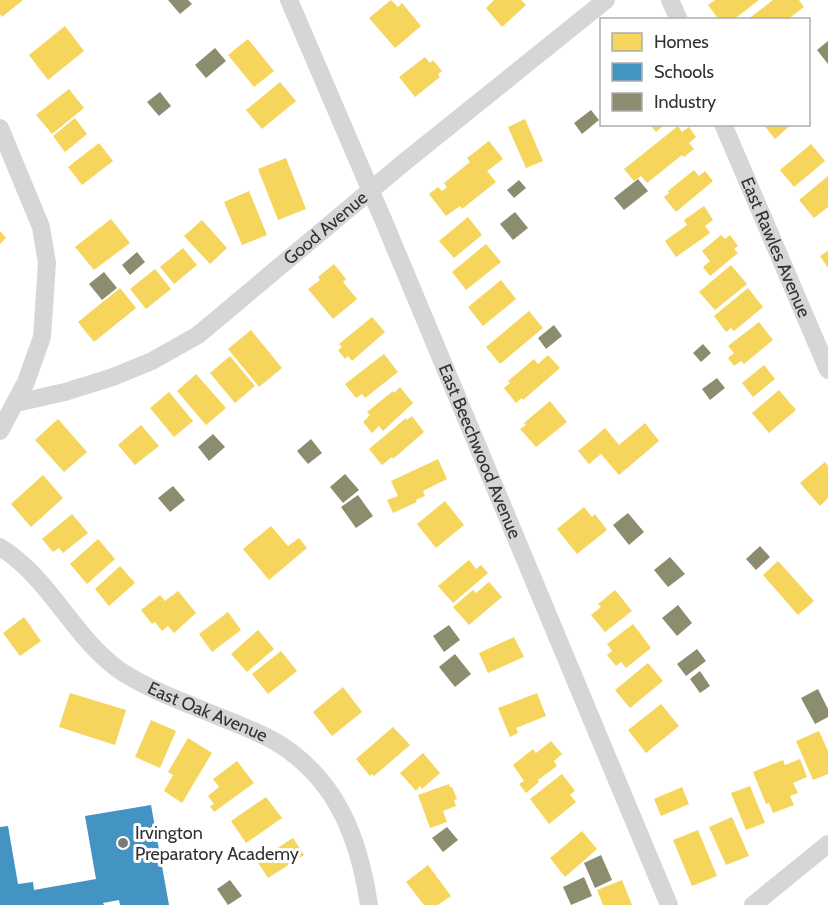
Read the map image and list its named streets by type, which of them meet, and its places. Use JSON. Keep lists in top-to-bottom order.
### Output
{
  "streets": {
    "street": [
      "Good Avenue",
      "East Rawles Avenue",
      "East Beechwood Avenue",
      "East Oak Avenue"
    ]
  },
  "crossings": [
    ["Good Avenue", "East Beechwood Avenue"]
  ],
  "places": ["Irvington Preparatory Academy"],
  "legend": ["Homes", "Schools", "Industry"]
}
